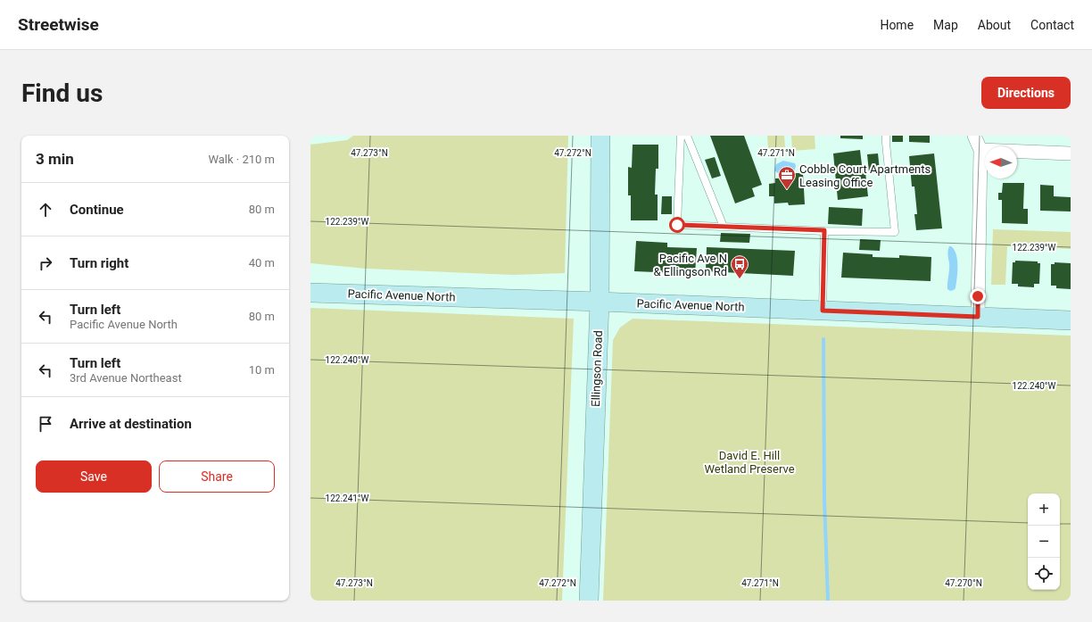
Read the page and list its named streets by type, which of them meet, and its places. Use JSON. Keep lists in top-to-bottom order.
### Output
{
  "streets": {
    "street": ["Pacific Avenue North", "Ellingson Road"]
  },
  "crossings": [
    ["Pacific Avenue North", "Ellingson Road"]
  ],
  "parks": ["David E. Hill Wetland Preserve"],
  "places": {
    "office": ["Cobble Court Apartments Leasing Office"],
    "bus stop": ["Pacific Ave N & Ellingson Rd"]
  },
  "north": "left",
  "page": {
    "header": "Streetwise",
    "nav": [
      "Home",
      "Map",
      "About",
      "Contact"
    ],
    "buttons": [
      "Directions",
      ["Save", "Share"]
    ],
    "title": "Find us",
    "heading": ["3 min", "Walk · 210 m"],
    "list": [
      ["Continue", "80 m"],
      ["Turn right", "40 m"],
      ["Turn left", "Pacific Avenue North", "80 m"],
      ["Turn left", "3rd Avenue Northeast", "10 m"],
      "Arrive at destination"
    ],
    "map_buttons": ["+", "−"]
  },
  "coordinates": [
    "47.273°N",
    "47.272°N",
    "47.271°N",
    "122.239°W",
    "122.240°W",
    "122.241°W",
    "47.270°N"
  ]
}
